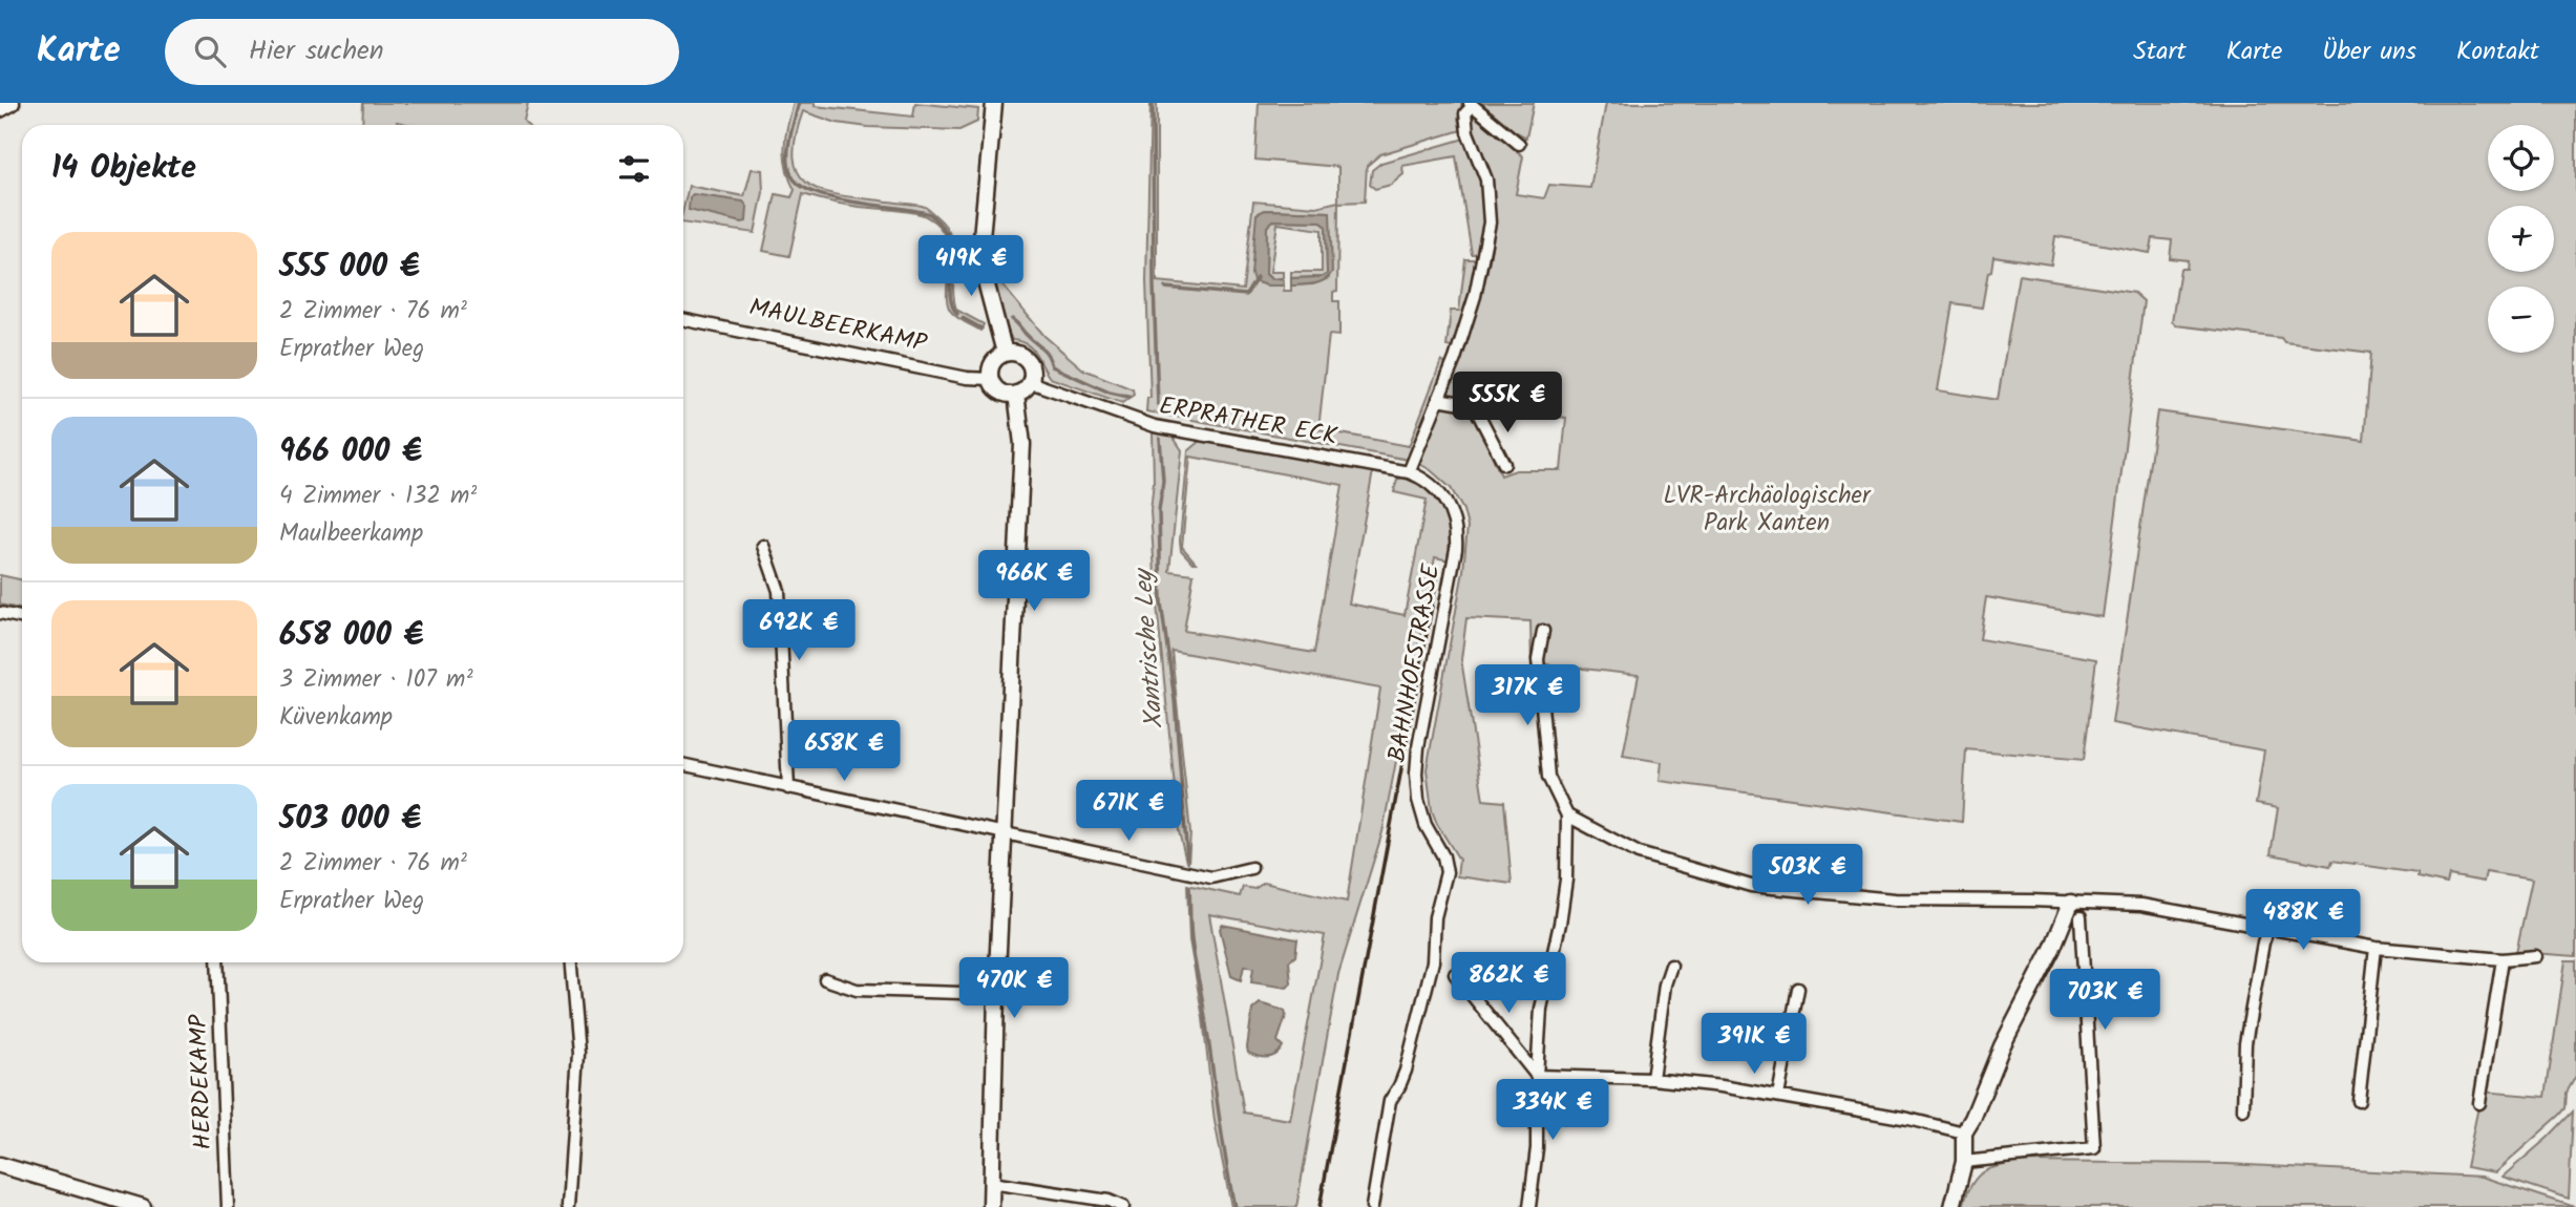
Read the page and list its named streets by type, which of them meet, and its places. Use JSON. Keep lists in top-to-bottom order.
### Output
{
  "streets": {
    "street": [
      "MAULBEERKAMP",
      "ERPRATHER ECK",
      "BAHNHOFSTRASSE",
      "HERDEKAMP"
    ]
  },
  "crossings": [
    ["MAULBEERKAMP", "ERPRATHER ECK"],
    ["ERPRATHER ECK", "BAHNHOFSTRASSE"]
  ],
  "water": ["Xantrische Ley"],
  "parks": ["LVR-Archäologischer Park Xanten"],
  "page": {
    "header": "Karte",
    "search": "Hier suchen",
    "nav": [
      "Start",
      "Karte",
      "Über uns",
      "Kontakt"
    ],
    "map_buttons": ["+", "−"],
    "heading": "14 Objekte",
    "list": [
      {
        "name": "555 000 €",
        "note": "2 Zimmer · 76 m² · Erprather Weg"
      },
      {
        "name": "966 000 €",
        "note": "4 Zimmer · 132 m² · Maulbeerkamp"
      },
      {
        "name": "658 000 €",
        "note": "3 Zimmer · 107 m² · Küvenkamp"
      },
      {
        "name": "503 000 €",
        "note": "2 Zimmer · 76 m² · Erprather Weg"
      }
    ],
    "price": [
      "419K €",
      "555K €",
      "966K €",
      "692K €",
      "317K €",
      "658K €",
      "671K €",
      "503K €",
      "488K €",
      "862K €",
      "470K €",
      "703K €",
      "391K €",
      "334K €"
    ]
  }
}
